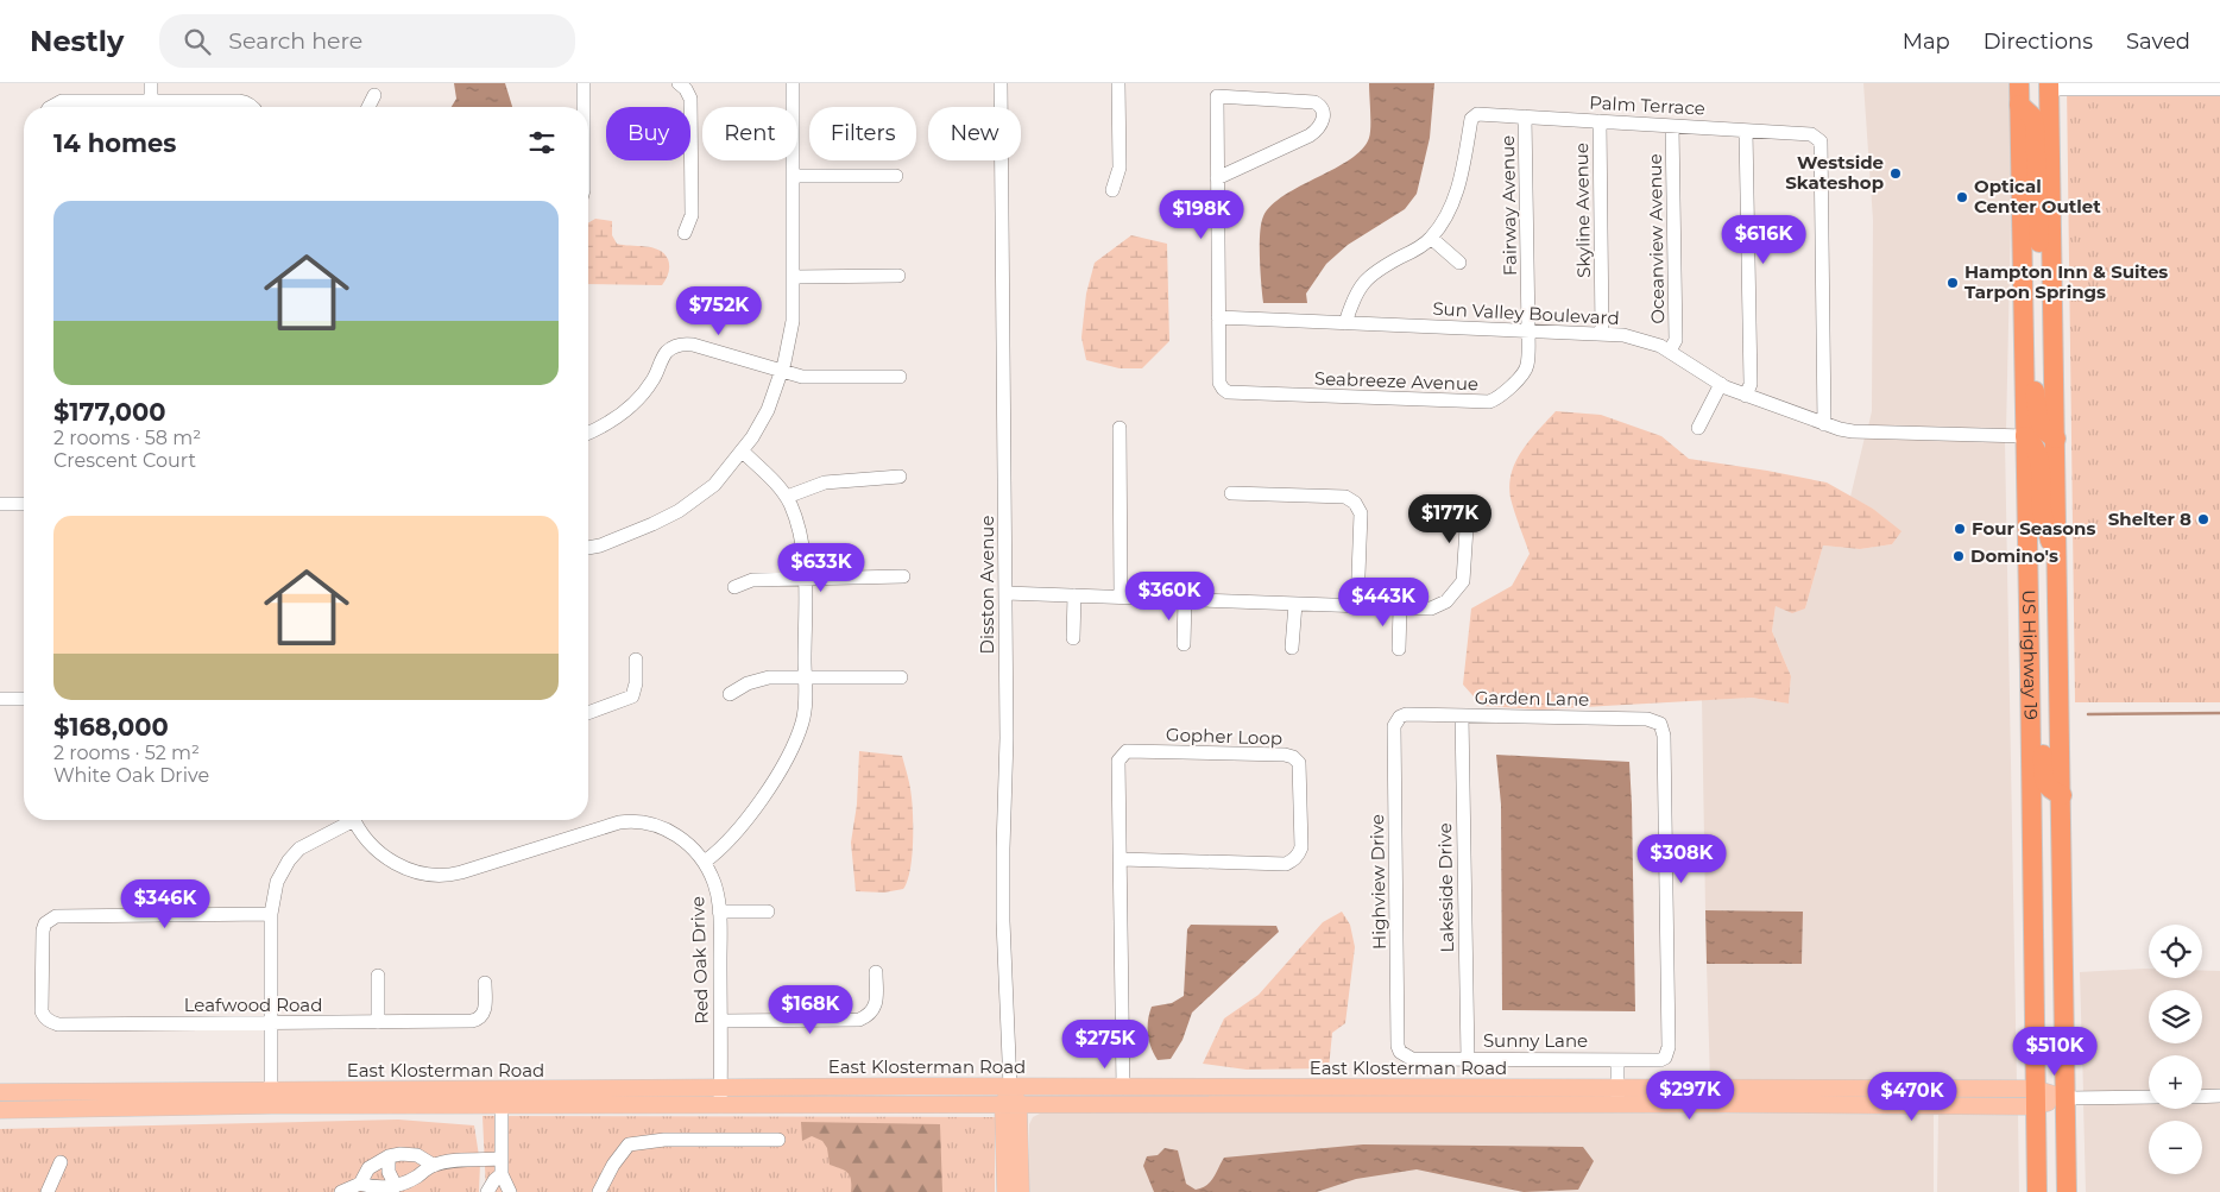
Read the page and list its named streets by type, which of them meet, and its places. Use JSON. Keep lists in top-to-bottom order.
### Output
{
  "streets": {
    "highway": ["US Highway 19"],
    "main road": ["East Klosterman Road"],
    "street": [
      "Palm Terrace",
      "Fairway Avenue",
      "Skyline Avenue",
      "Oceanview Avenue",
      "Sun Valley Boulevard",
      "Seabreeze Avenue",
      "Disston Avenue",
      "Garden Lane",
      "Gopher Loop",
      "Highview Drive",
      "Lakeside Drive",
      "Red Oak Drive",
      "Leafwood Road",
      "Sunny Lane"
    ]
  },
  "crossings": [
    ["Palm Terrace", "Fairway Avenue"],
    ["Palm Terrace", "Skyline Avenue"],
    ["Palm Terrace", "Oceanview Avenue"],
    ["Palm Terrace", "Sun Valley Boulevard"],
    ["Fairway Avenue", "Sun Valley Boulevard"],
    ["Fairway Avenue", "Seabreeze Avenue"],
    ["Skyline Avenue", "Sun Valley Boulevard"],
    ["Oceanview Avenue", "Sun Valley Boulevard"],
    ["Sun Valley Boulevard", "Seabreeze Avenue"],
    ["Sun Valley Boulevard", "US Highway 19"],
    ["Disston Avenue", "East Klosterman Road"],
    ["US Highway 19", "East Klosterman Road"],
    ["Garden Lane", "Highview Drive"],
    ["Garden Lane", "Lakeside Drive"],
    ["Garden Lane", "Sunny Lane"],
    ["Gopher Loop", "East Klosterman Road"],
    ["Highview Drive", "Sunny Lane"],
    ["Lakeside Drive", "Sunny Lane"],
    ["Red Oak Drive", "East Klosterman Road"]
  ],
  "places": [
    "Westside Skateshop",
    "Optical Center Outlet",
    "Hampton Inn & Suites Tarpon Springs",
    "Shelter 8",
    "Four Seasons",
    "Domino's"
  ],
  "page": {
    "header": "Nestly",
    "search": "Search here",
    "nav": ["Map", "Directions", "Saved"],
    "chip": [
      "Buy",
      "Rent",
      "Filters",
      "New"
    ],
    "heading": "14 homes",
    "list": [
      {
        "name": "$177,000",
        "note": "2 rooms · 58 m² · Crescent Court"
      },
      {
        "name": "$168,000",
        "note": "2 rooms · 52 m² · White Oak Drive"
      }
    ],
    "price": [
      "$198K",
      "$616K",
      "$752K",
      "$177K",
      "$633K",
      "$360K",
      "$443K",
      "$308K",
      "$346K",
      "$168K",
      "$275K",
      "$510K",
      "$297K",
      "$470K"
    ],
    "map_buttons": ["+", "−"]
  }
}
